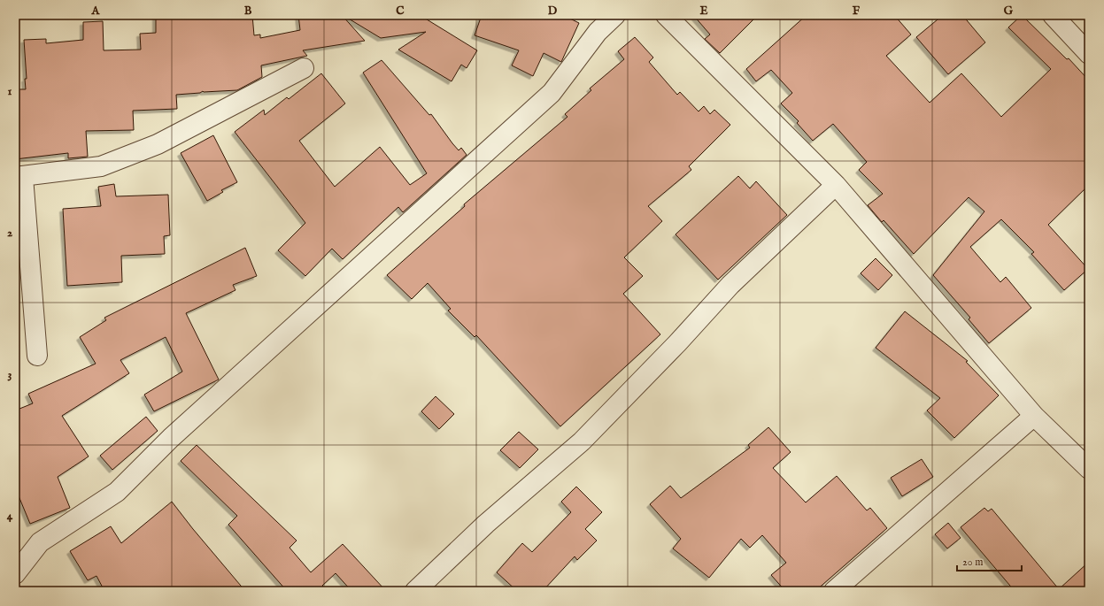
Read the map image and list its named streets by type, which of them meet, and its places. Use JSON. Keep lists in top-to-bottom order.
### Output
{
  "scale_bar": "20 m",
  "grid": {
    "columns": [
      "A",
      "B",
      "C",
      "D",
      "E",
      "F",
      "G"
    ],
    "rows": [
      "1",
      "2",
      "3",
      "4"
    ]
  }
}
